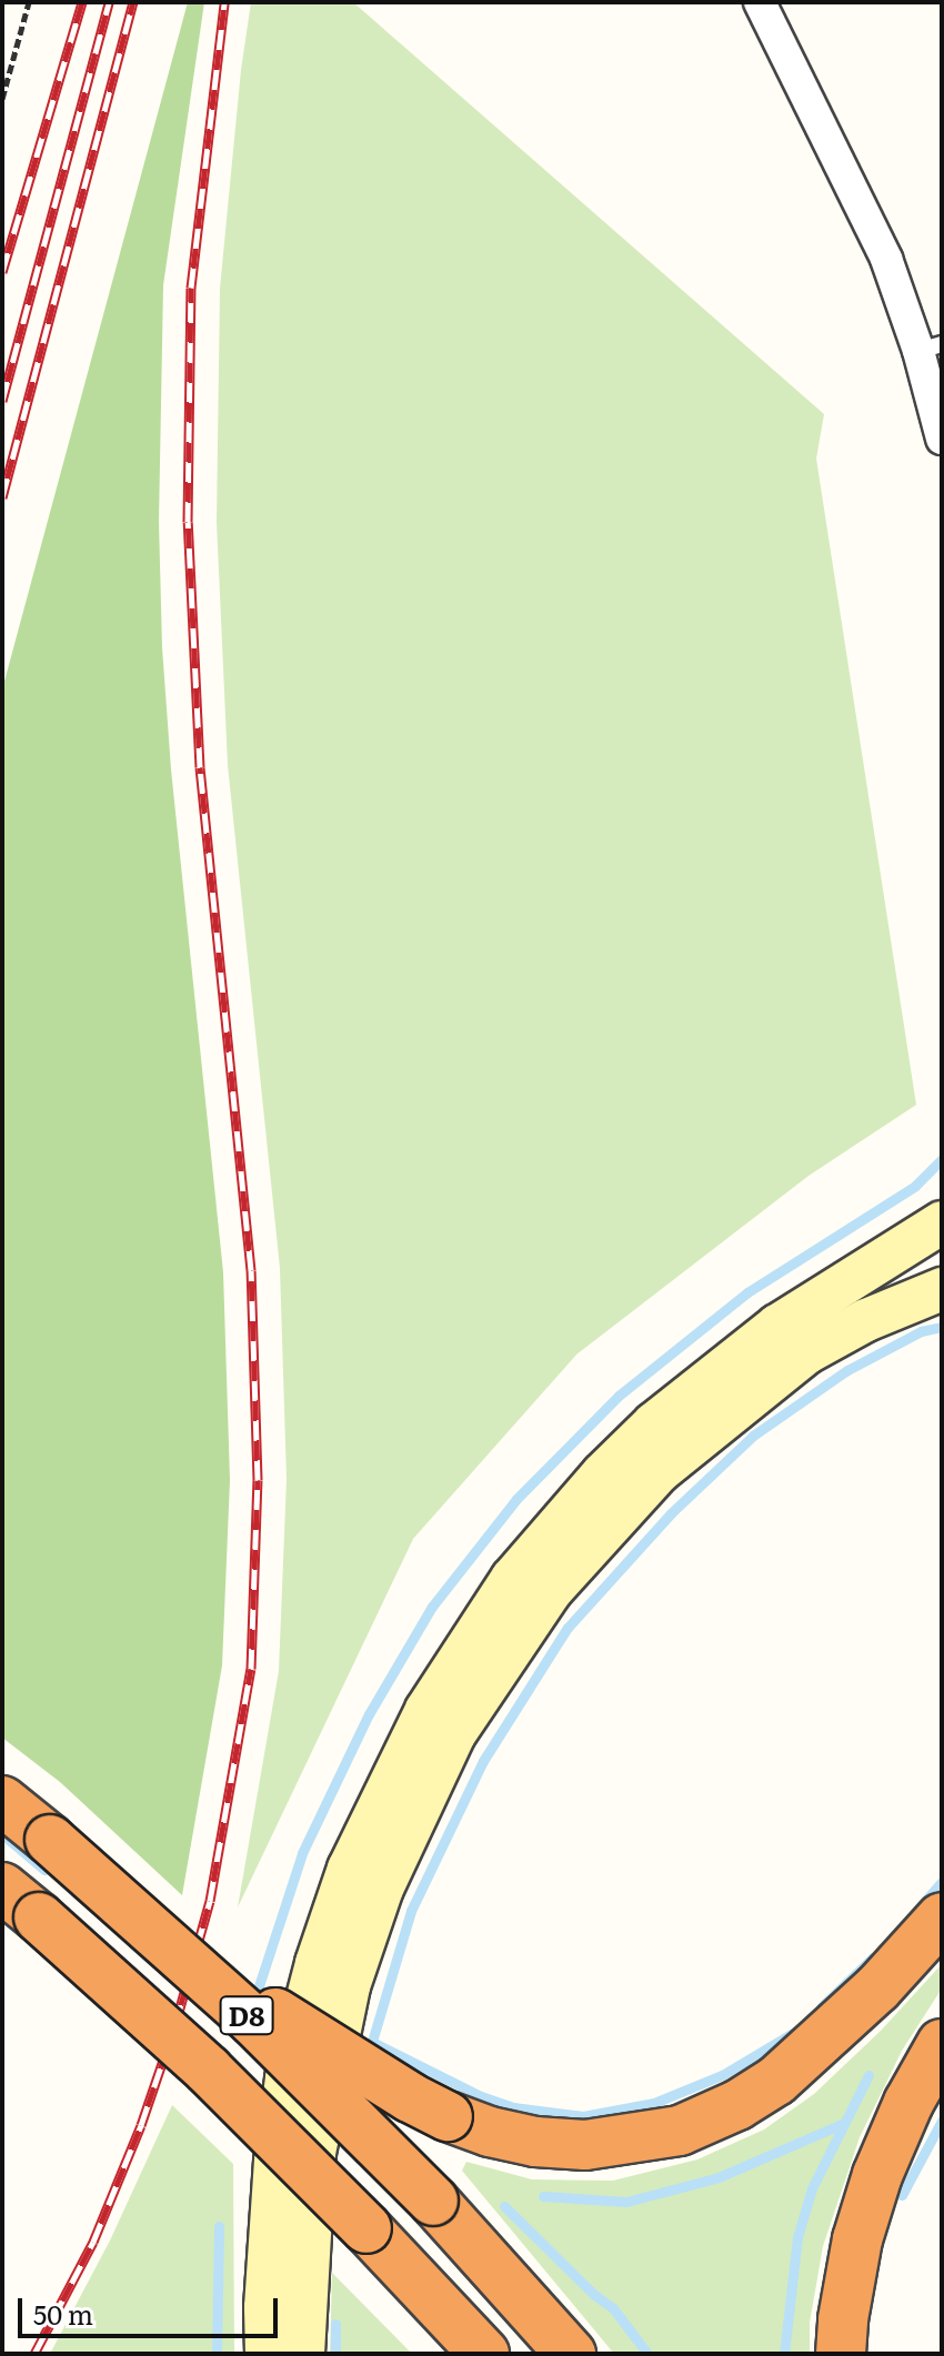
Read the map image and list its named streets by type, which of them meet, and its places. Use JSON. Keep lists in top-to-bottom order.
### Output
{
  "streets": {
    "highway": ["D8"]
  },
  "scale_bar": "50 m"
}
